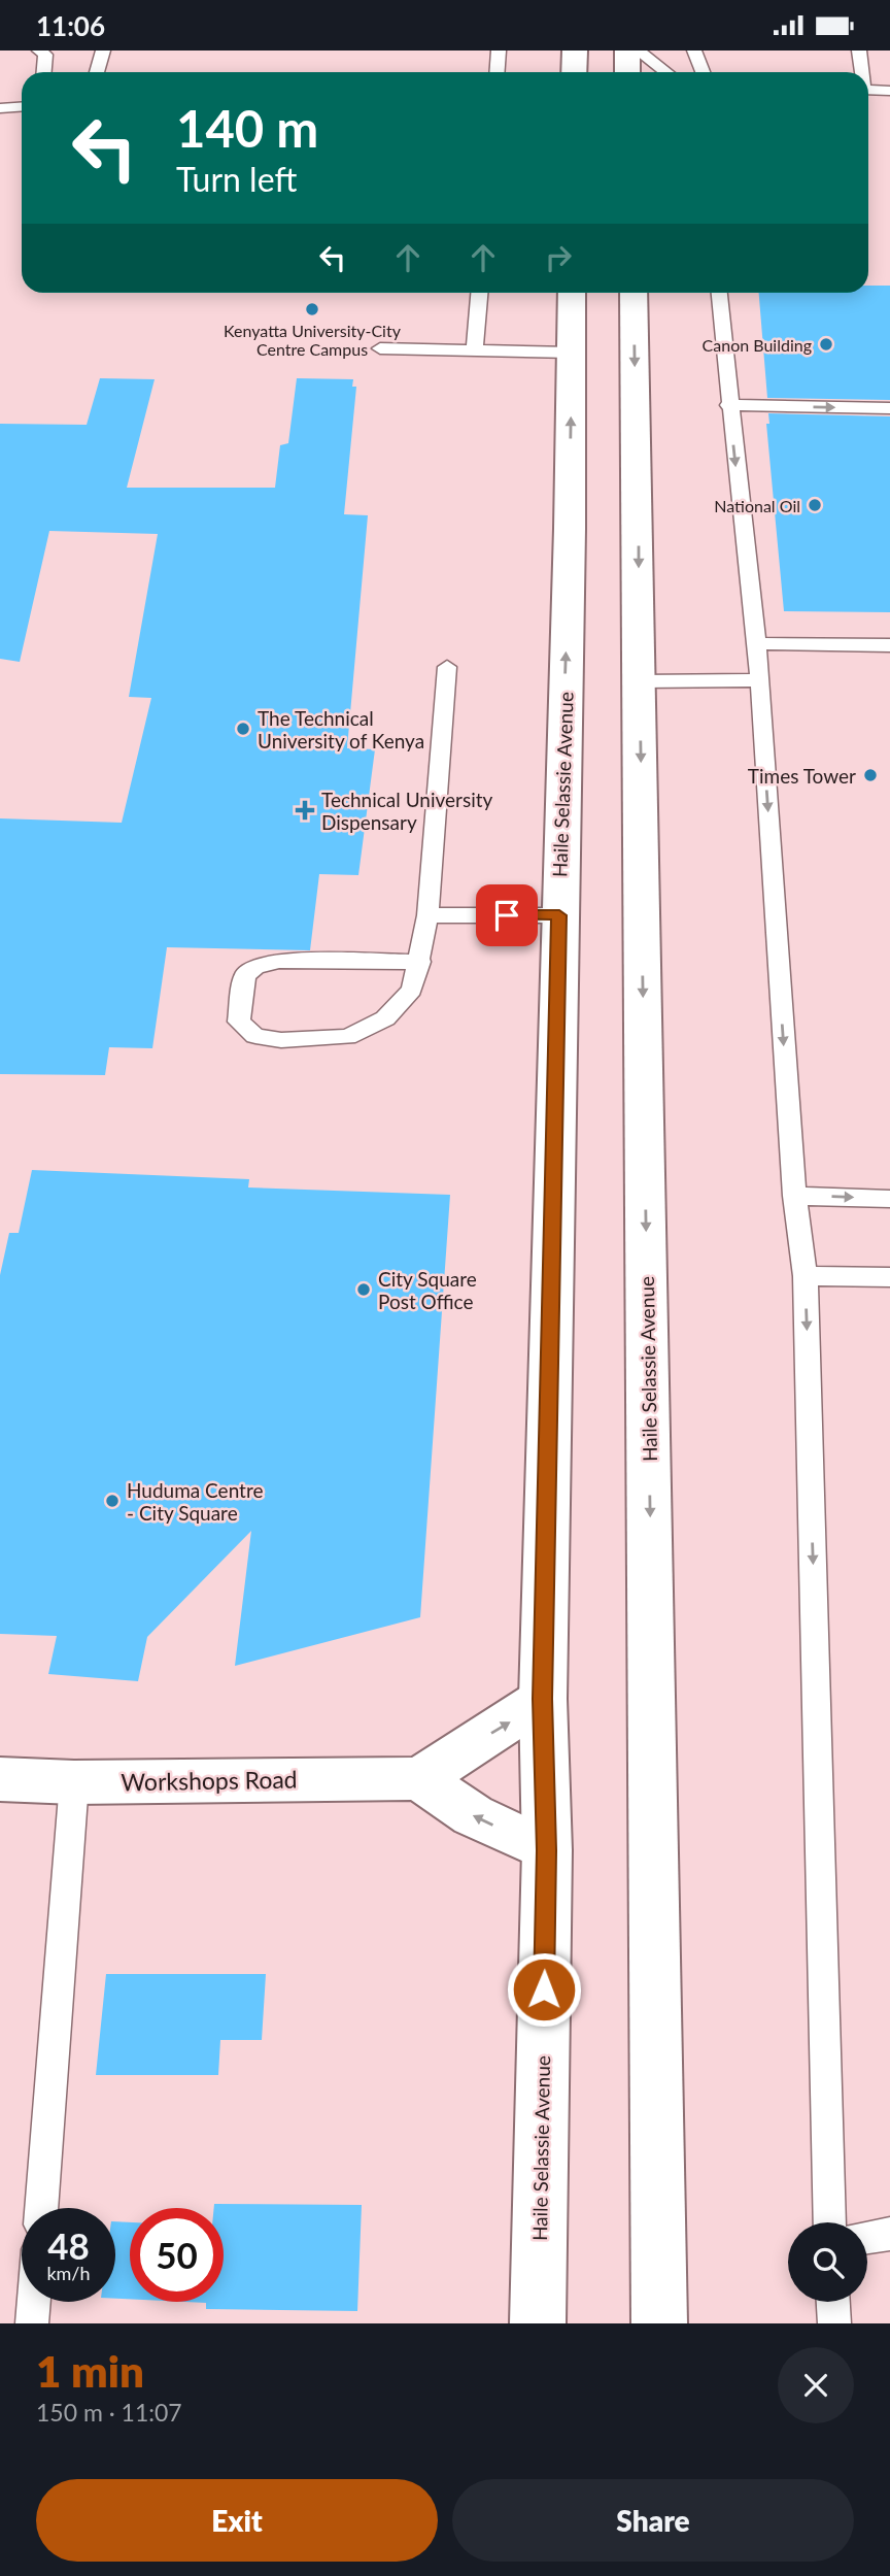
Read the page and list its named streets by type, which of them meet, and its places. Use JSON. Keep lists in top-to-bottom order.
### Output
{
  "streets": {
    "main road": ["Haile Selassie Avenue", "Workshops Road"]
  },
  "places": {
    "other": [
      "Kenyatta University-City Centre Campus",
      "Canon Building",
      "National Oil",
      "The Technical University of Kenya",
      "Times Tower",
      "City Square Post Office",
      "Huduma Centre - City Square"
    ],
    "health": ["Technical University Dispensary"]
  },
  "page": {
    "status": "11:06",
    "turn": ["140 m", "Turn left"],
    "speed": "48 km/h",
    "limit": "50",
    "heading": ["1 min", "150 m · 11:07"],
    "buttons": ["Exit", "Share"]
  }
}
